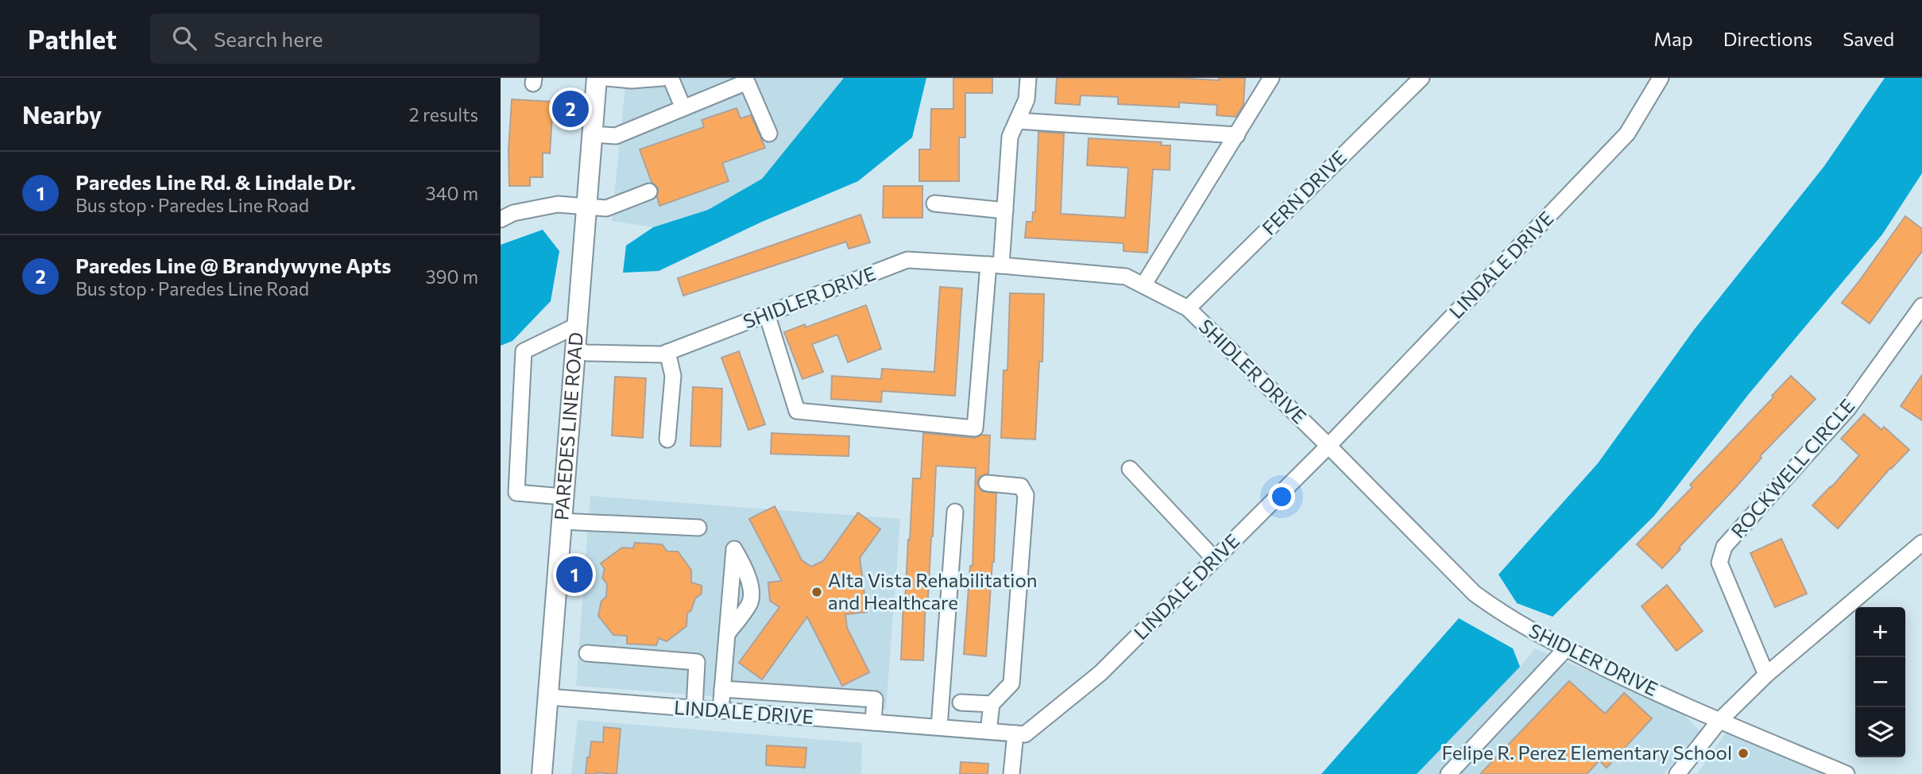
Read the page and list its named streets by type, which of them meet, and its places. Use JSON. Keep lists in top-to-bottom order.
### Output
{
  "streets": {
    "main road": ["PAREDES LINE ROAD"],
    "street": [
      "FERN DRIVE",
      "LINDALE DRIVE",
      "SHIDLER DRIVE",
      "ROCKWELL CIRCLE"
    ]
  },
  "crossings": [
    ["FERN DRIVE", "SHIDLER DRIVE"],
    ["LINDALE DRIVE", "SHIDLER DRIVE"],
    ["LINDALE DRIVE", "PAREDES LINE ROAD"],
    ["SHIDLER DRIVE", "PAREDES LINE ROAD"]
  ],
  "places": ["Alta Vista Rehabilitation and Healthcare", "Felipe R. Perez Elementary School"],
  "page": {
    "header": "Pathlet",
    "search": "Search here",
    "nav": ["Map", "Directions", "Saved"],
    "heading": ["Nearby", "2 results"],
    "pins": ["2", "1"],
    "list": [
      {
        "mark": "1",
        "name": "Paredes Line Rd. & Lindale Dr.",
        "note": "Bus stop · Paredes Line Road",
        "value": "340 m"
      },
      {
        "mark": "2",
        "name": "Paredes Line @ Brandywyne Apts",
        "note": "Bus stop · Paredes Line Road",
        "value": "390 m"
      }
    ],
    "map_buttons": ["+", "−"]
  }
}
